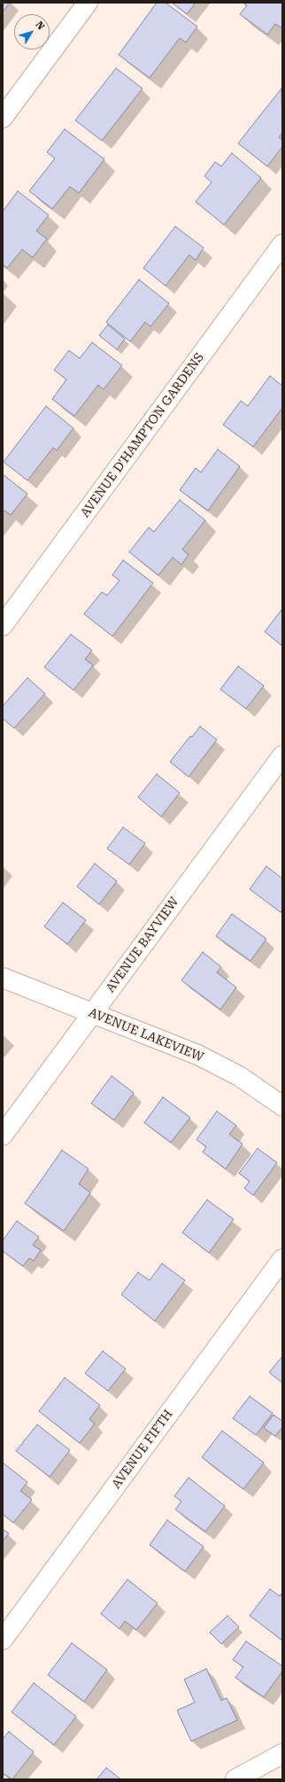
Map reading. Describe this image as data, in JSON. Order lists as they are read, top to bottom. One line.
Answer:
{"streets":{"street":["AVENUE D'HAMPTON GARDENS","AVENUE BAYVIEW","AVENUE LAKEVIEW","AVENUE FIFTH"]},"crossings":[["AVENUE BAYVIEW","AVENUE LAKEVIEW"]],"north":"top right"}
